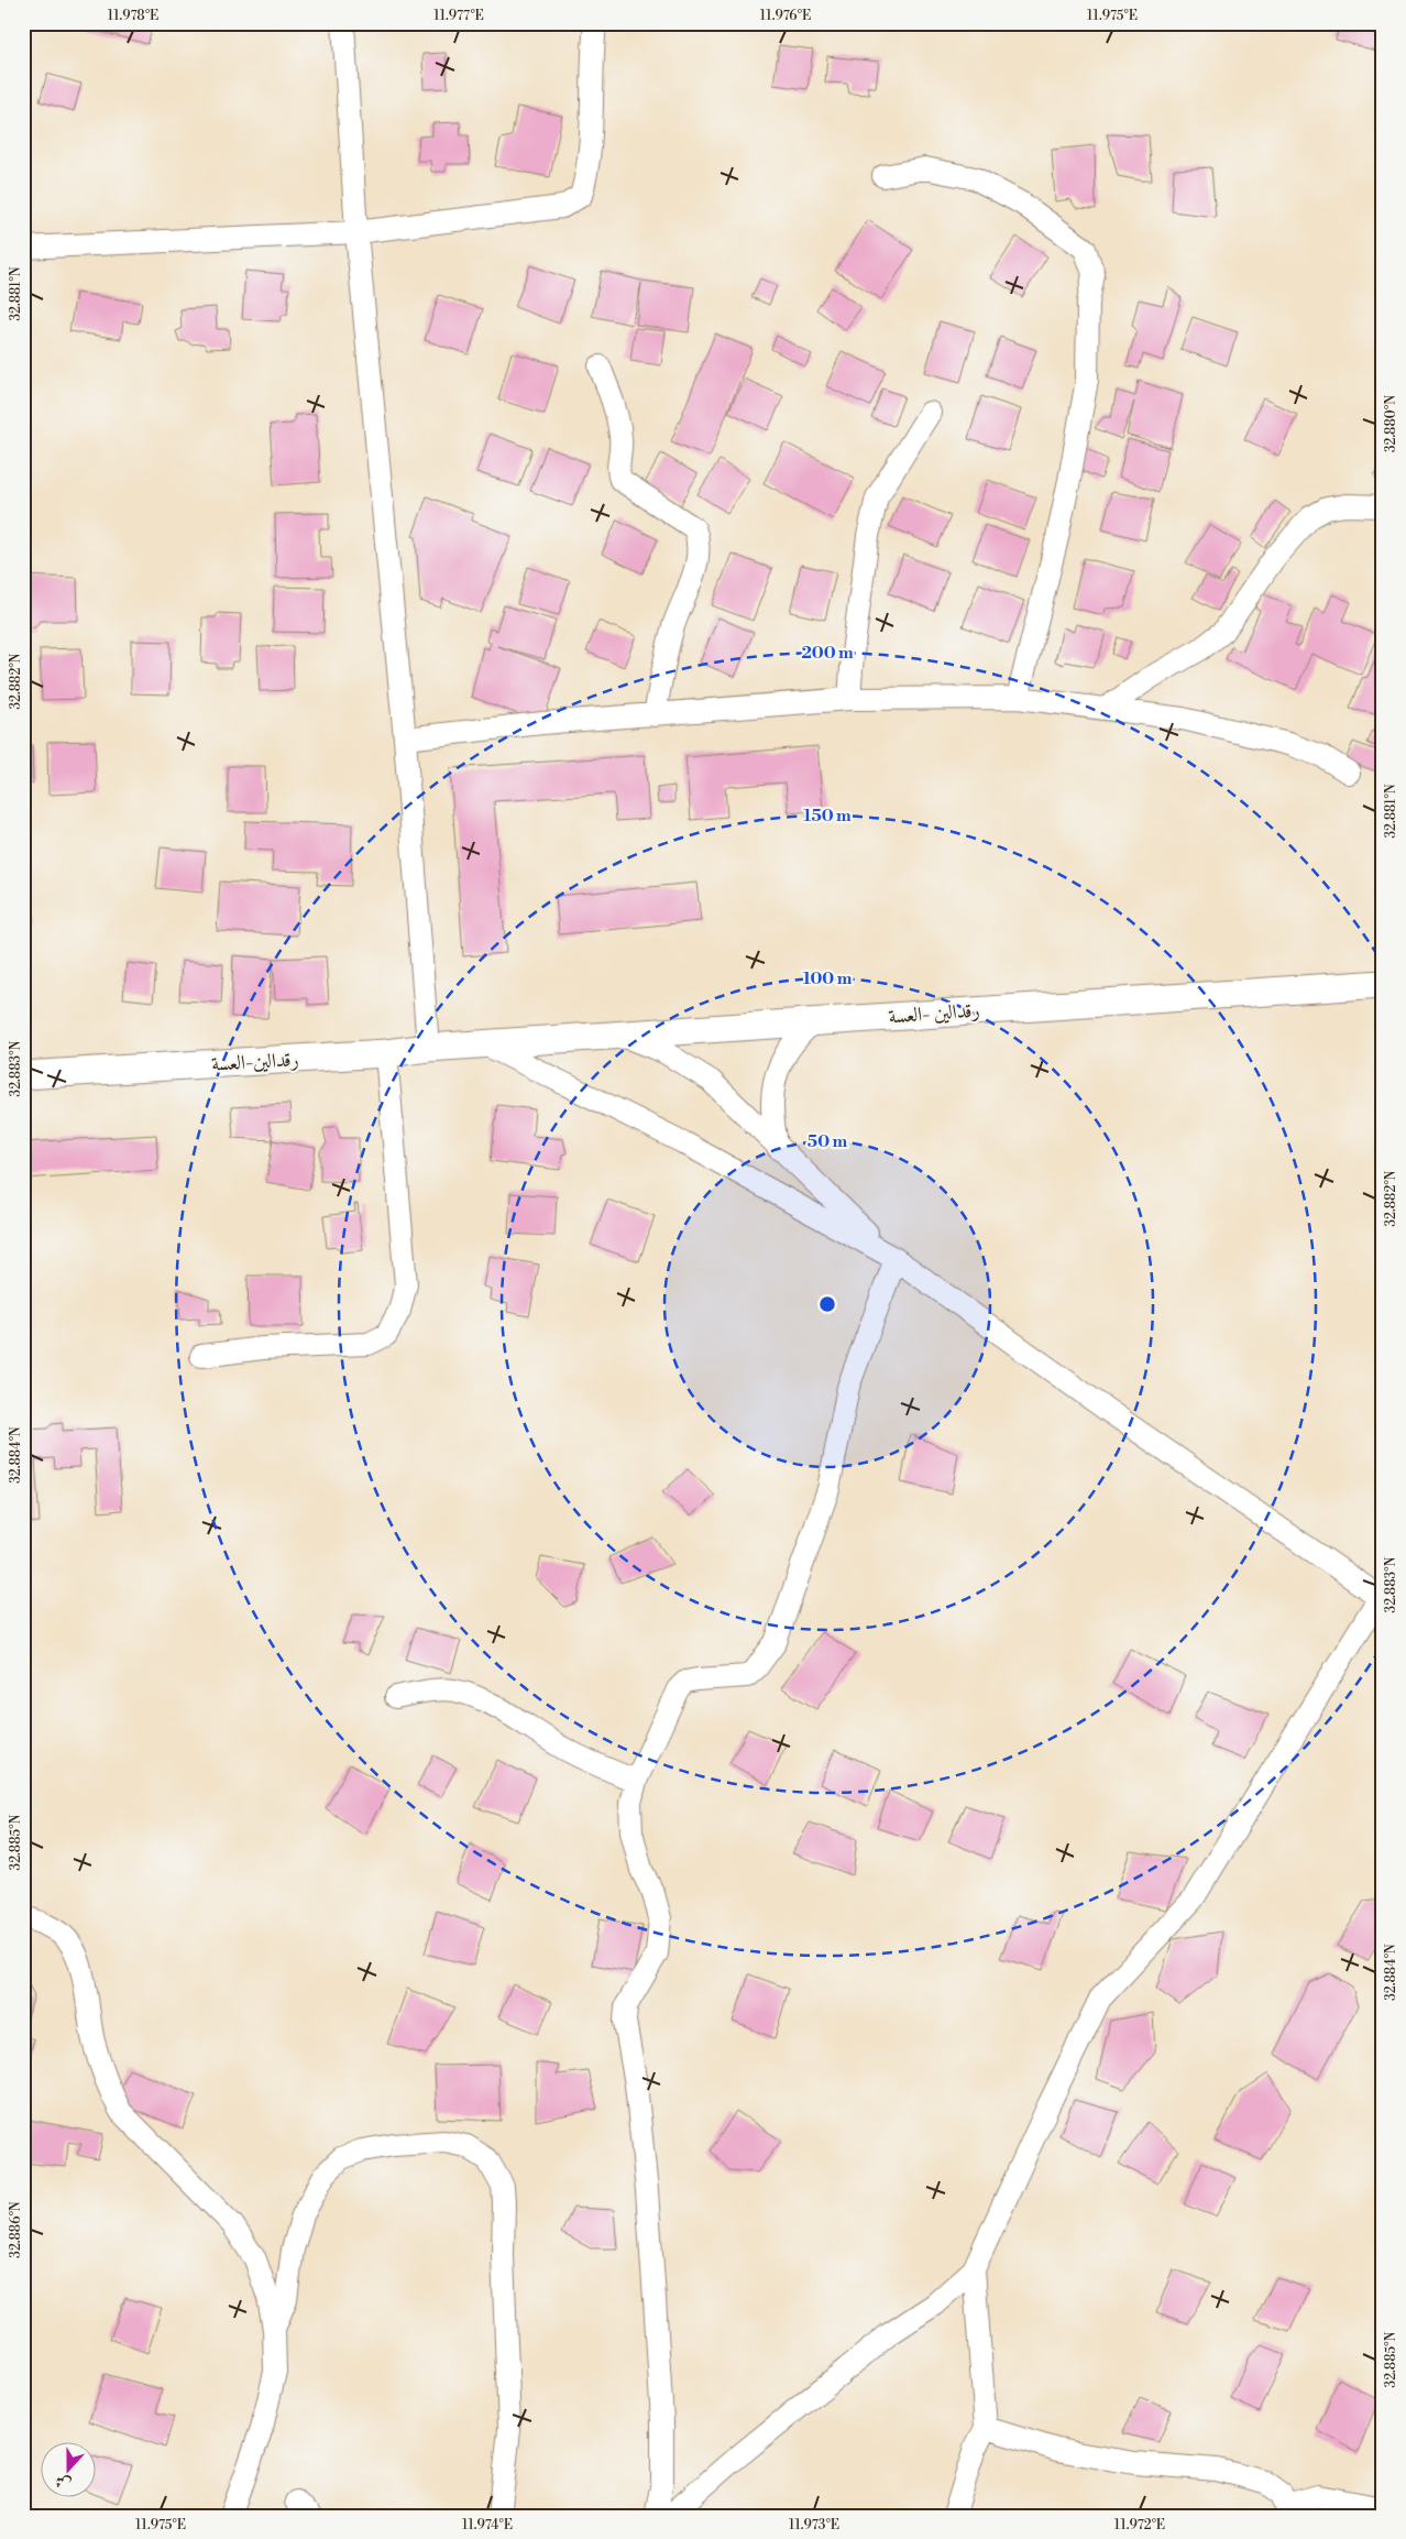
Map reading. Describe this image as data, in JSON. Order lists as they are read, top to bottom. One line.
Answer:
{"streets":{"main road":["رقدالين -العسة","رقدالين-العسة"]},"crossings":[["رقدالين -العسة","رقدالين-العسة"]],"north":"bottom","coordinates":["11.978°E","11.977°E","11.976°E","11.975°E","32.881°N","32.880°N","32.882°N","32.883°N","32.884°N","32.885°N","32.886°N","11.974°E","11.973°E","11.972°E"],"rings":["200 m","150 m","100 m","50 m"]}
